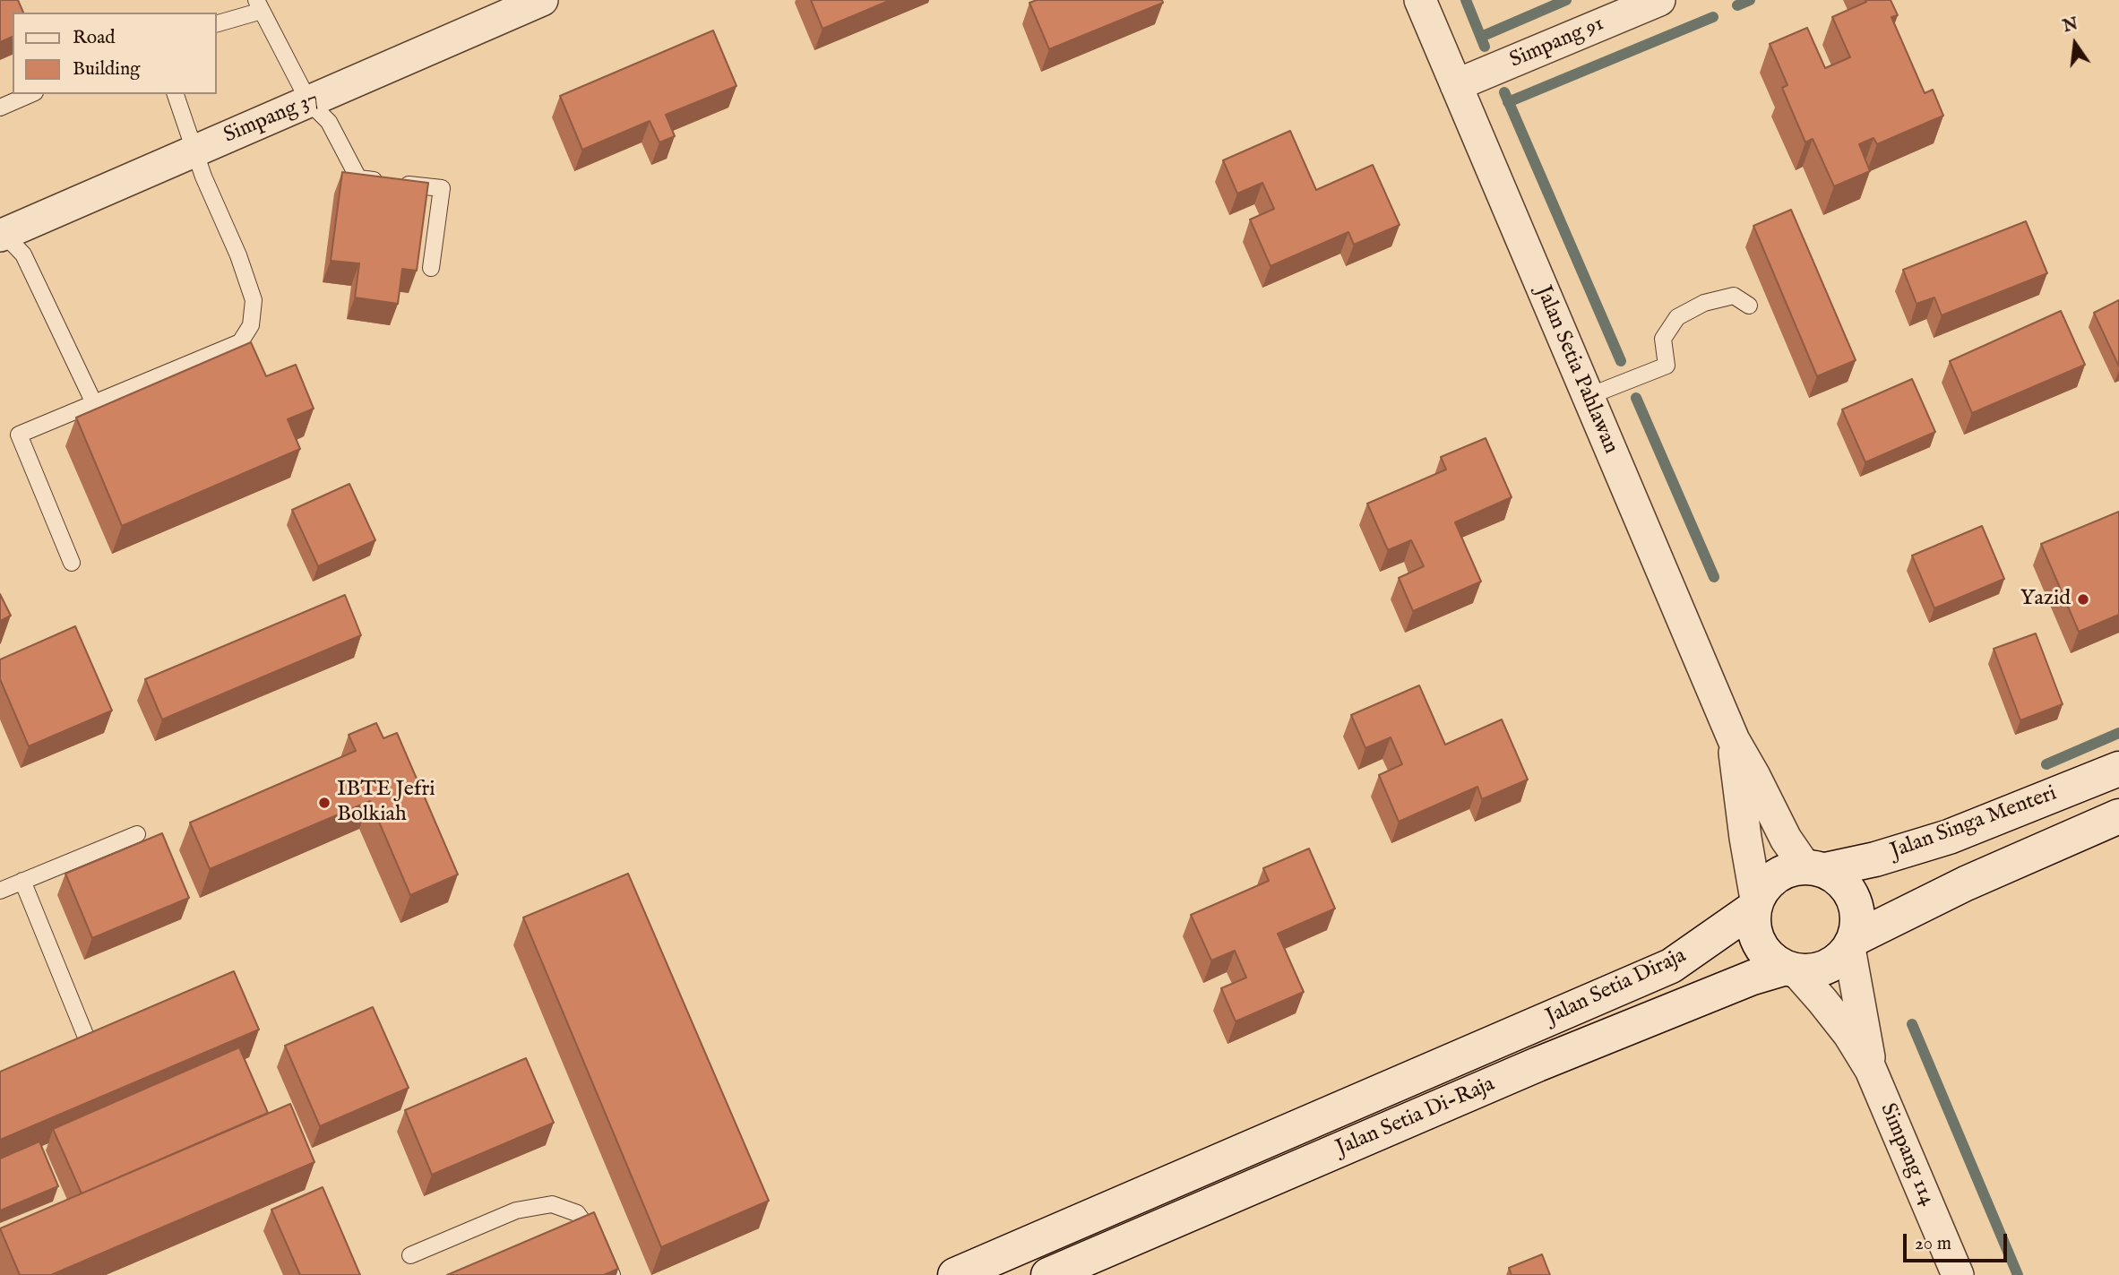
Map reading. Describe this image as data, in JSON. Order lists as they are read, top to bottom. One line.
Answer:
{"streets":{"main road":["Jalan Singa Menteri","Jalan Setia Diraja","Jalan Setia Di-Raja"],"street":["Simpang 91","Simpang 37","Jalan Setia Pahlawan","Simpang 114"]},"crossings":[["Simpang 91","Jalan Setia Pahlawan"],["Jalan Setia Pahlawan","Jalan Singa Menteri"],["Jalan Setia Pahlawan","Jalan Setia Diraja"],["Jalan Setia Pahlawan","Jalan Setia Di-Raja"],["Jalan Setia Pahlawan","Simpang 114"],["Jalan Singa Menteri","Jalan Setia Diraja"],["Jalan Singa Menteri","Jalan Setia Di-Raja"],["Jalan Singa Menteri","Simpang 114"],["Jalan Setia Diraja","Jalan Setia Di-Raja"],["Jalan Setia Diraja","Simpang 114"],["Jalan Setia Di-Raja","Simpang 114"]],"places":["Yazid","IBTE Jefri Bolkiah"],"legend":["Road","Building"],"scale_bar":"20 m","north":"top"}
